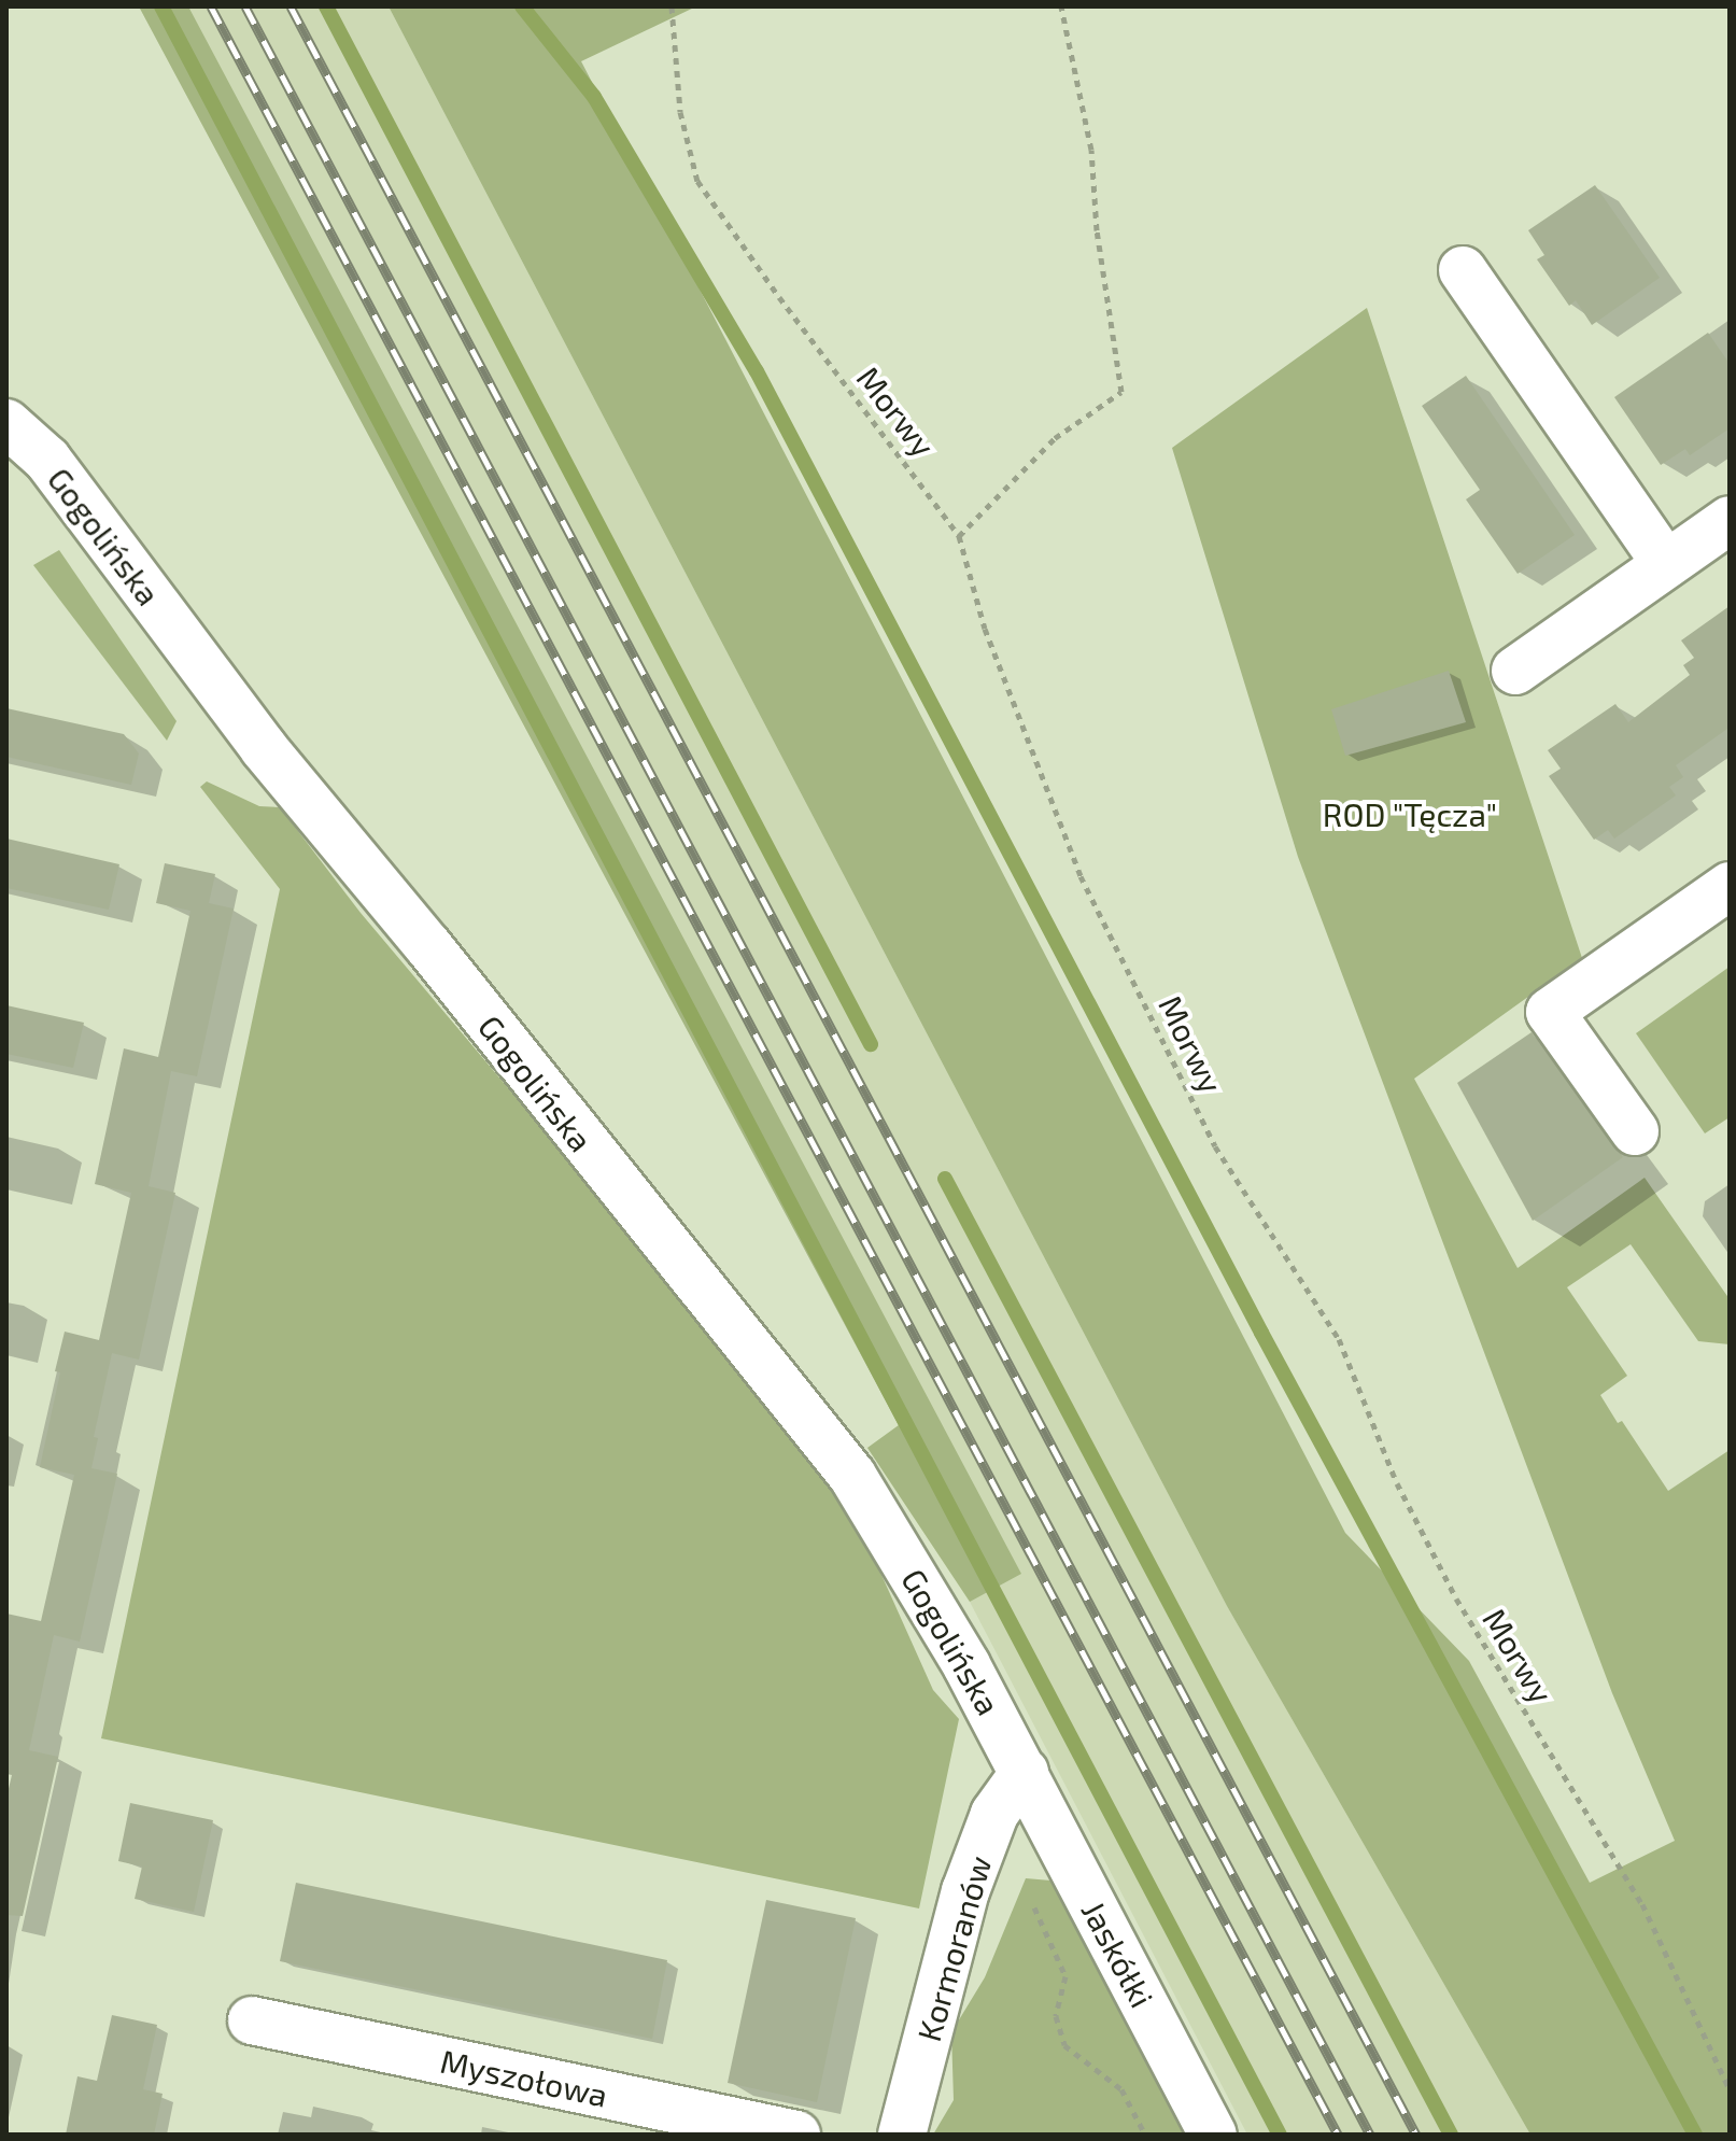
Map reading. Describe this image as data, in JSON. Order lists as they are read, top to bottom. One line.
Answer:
{"streets":{"street":["Gogolińska","Kormoranów","Jaskółki","Myszołowa"],"path":["Morwy"]},"crossings":[["Gogolińska","Kormoranów"],["Gogolińska","Jaskółki"],["Kormoranów","Jaskółki"]],"parks":["ROD \"Tęcza\""]}
